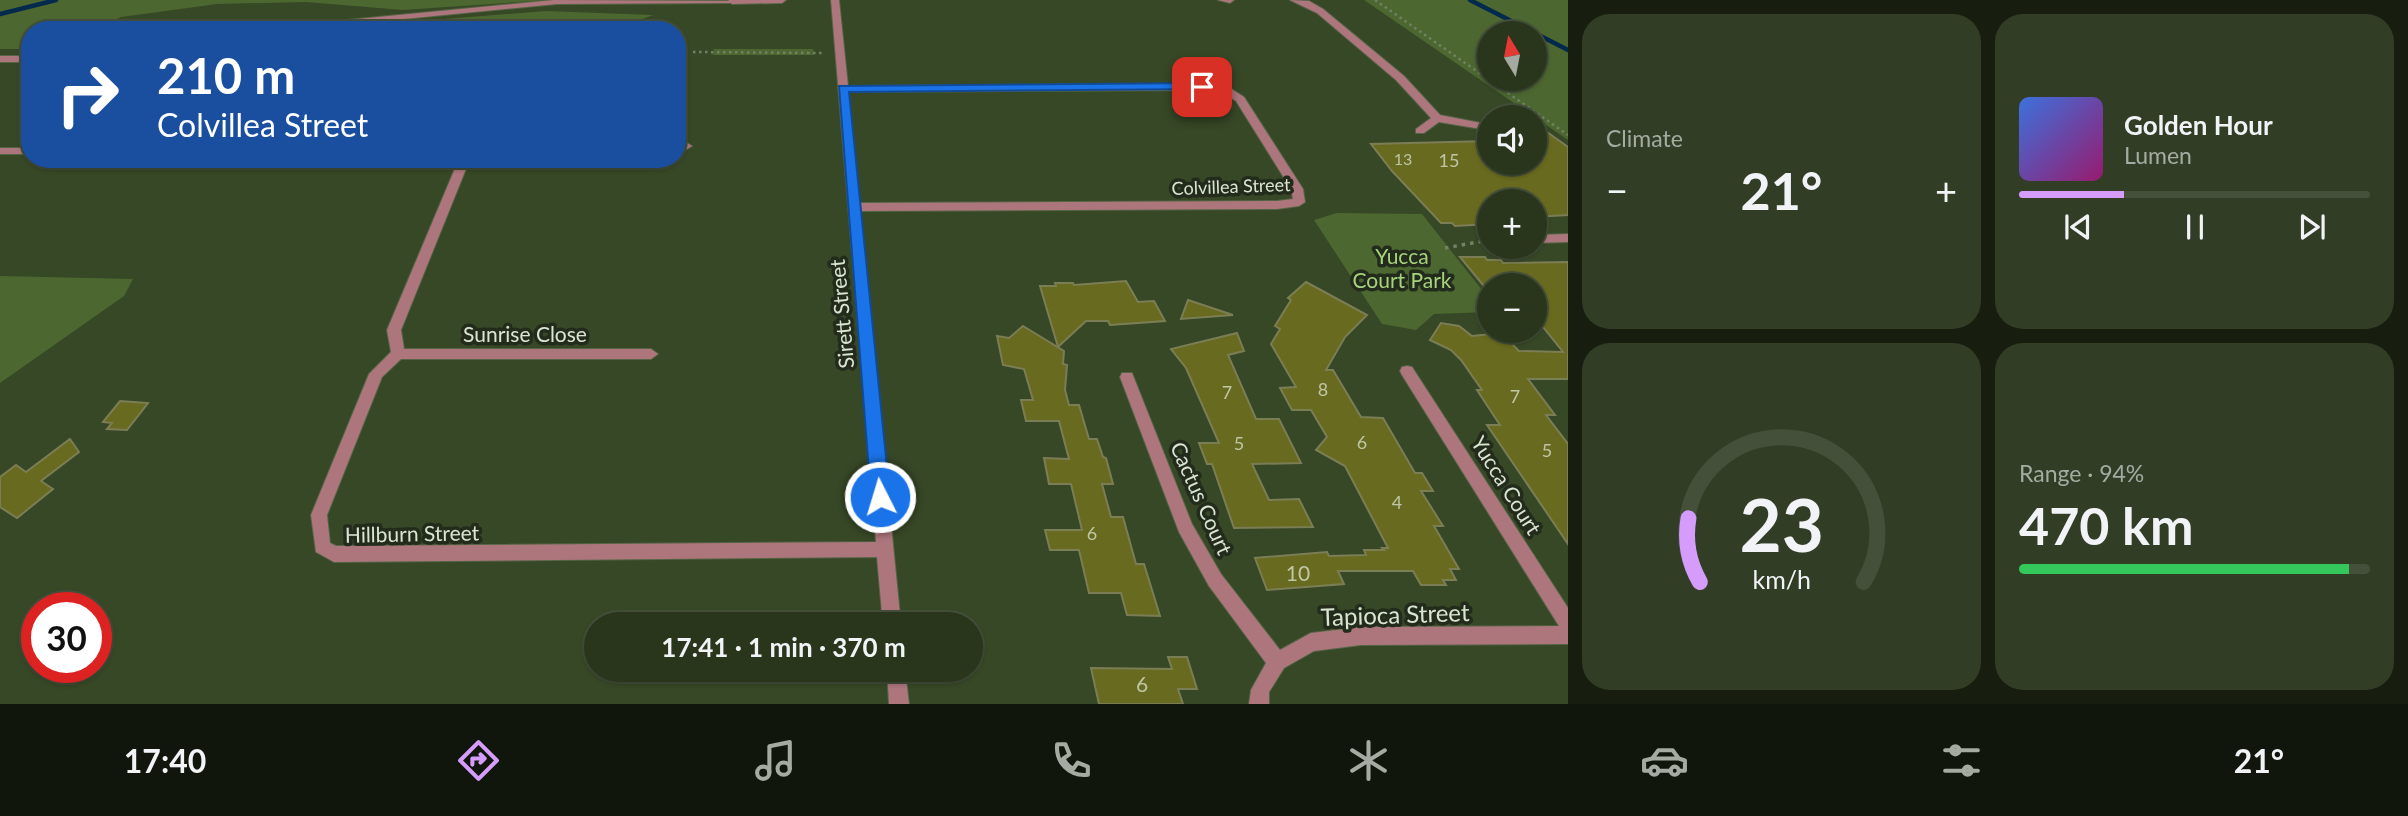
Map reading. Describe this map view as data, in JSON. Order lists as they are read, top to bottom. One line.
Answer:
{"streets":{"street":["Colvillea Street","Sirett Street","Sunrise Close","Yucca Court","Cactus Court","Hillburn Street","Tapioca Street"]},"crossings":[["Colvillea Street","Sirett Street"],["Sirett Street","Hillburn Street"],["Sunrise Close","Hillburn Street"],["Cactus Court","Tapioca Street"]],"parks":["Yucca Court Park"],"house_numbers":["13","15","8","7","7","6","5","5","4","6","10","6"],"north":"top","page":{"tile":["Climate",["Range · 94%","470 km"]],"map_buttons":["+","−"],"turn":["210 m","Colvillea Street"],"song":["Golden Hour","Lumen"],"heat":["−","21°","+"],"limit":"30","trip":"17:41 · 1 min · 370 m","tabs":["17:40","21°"],"gauge":["23","km/h"]}}
